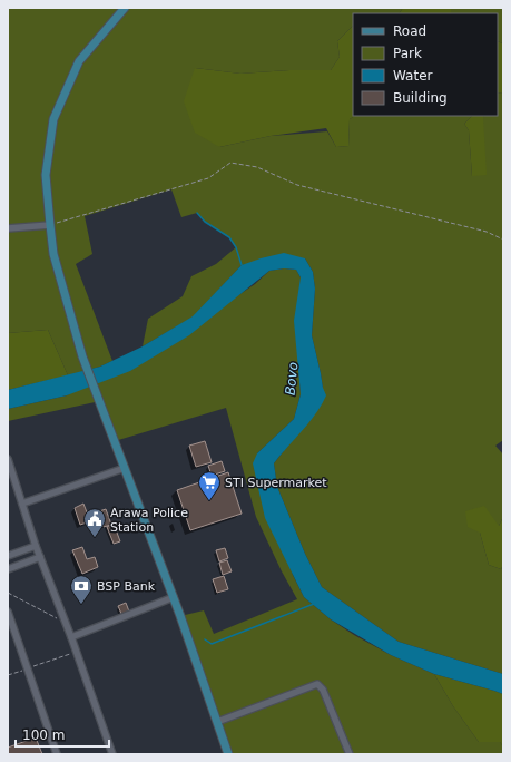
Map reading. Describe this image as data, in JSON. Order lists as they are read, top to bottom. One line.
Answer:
{"water":["Bovo"],"places":{"supermarket":["STI Supermarket"],"public building":["Arawa Police Station"],"bank":["BSP Bank"]},"legend":["Road","Park","Water","Building"],"scale_bar":"100 m"}
